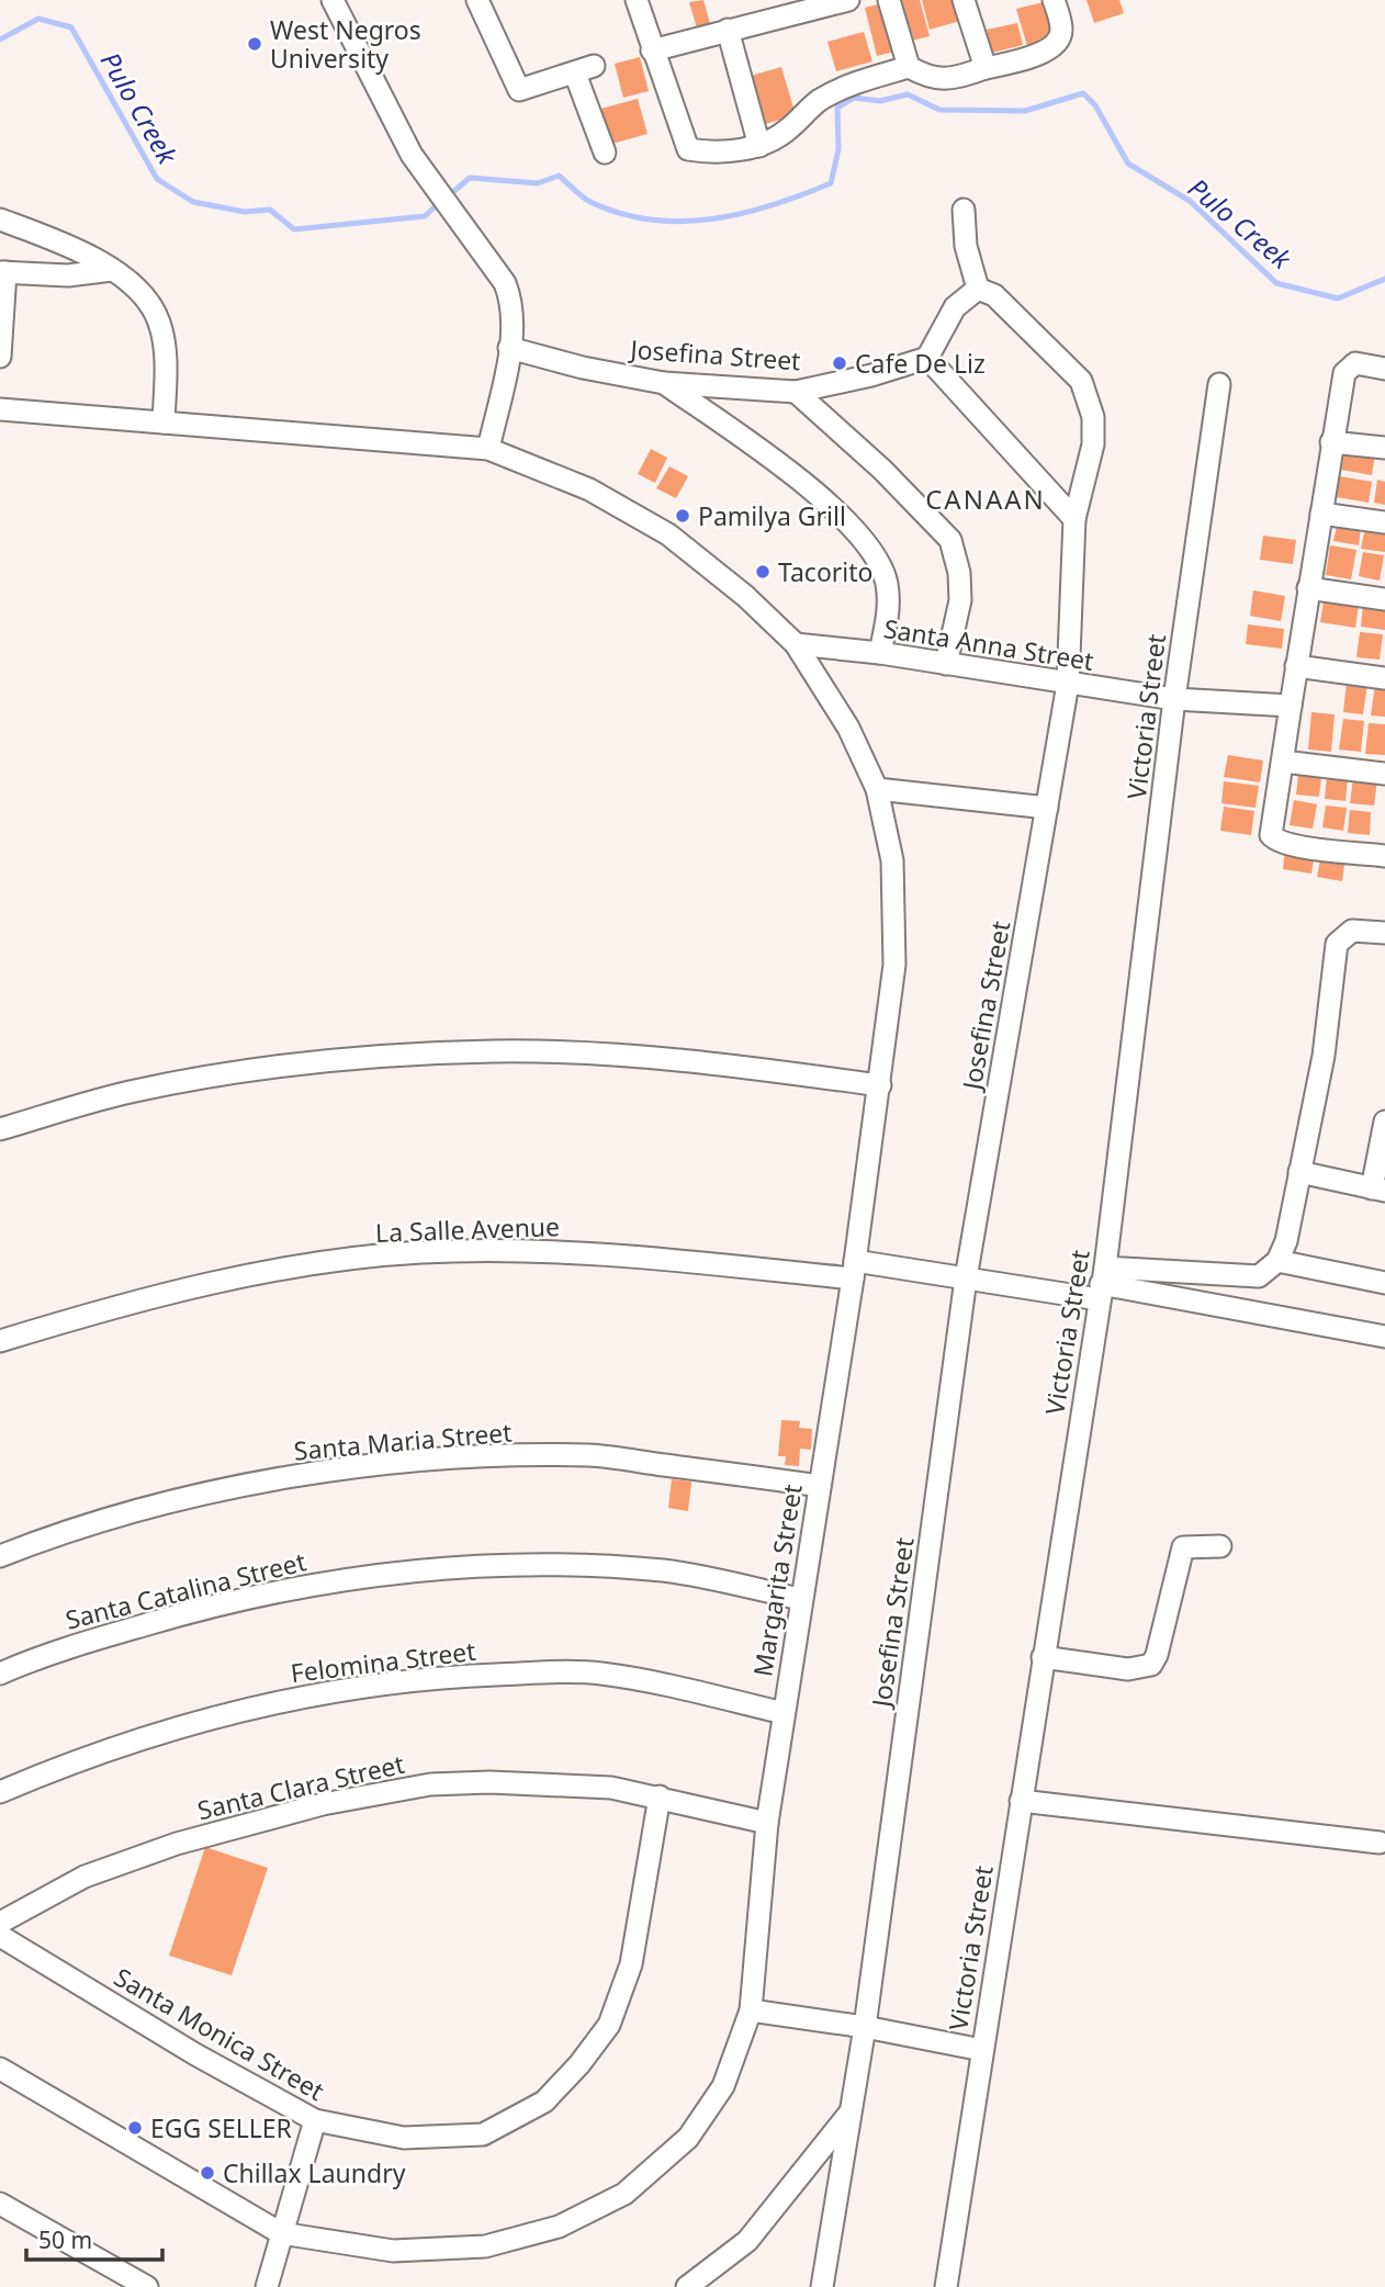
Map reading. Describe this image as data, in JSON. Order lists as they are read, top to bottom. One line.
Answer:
{"streets":{"street":["Josefina Street","Santa Anna Street","Victoria Street","La Salle Avenue","Santa Maria Street","Margarita Street","Santa Catalina Street","Felomina Street","Santa Clara Street","Santa Monica Street"]},"crossings":[["Josefina Street","Santa Anna Street"],["Josefina Street","La Salle Avenue"],["Santa Anna Street","Victoria Street"],["Santa Anna Street","Margarita Street"],["Victoria Street","La Salle Avenue"],["La Salle Avenue","Margarita Street"],["Santa Maria Street","Margarita Street"],["Margarita Street","Santa Catalina Street"],["Margarita Street","Felomina Street"],["Margarita Street","Santa Clara Street"],["Santa Clara Street","Santa Monica Street"]],"districts":["CANAAN"],"water":["Pulo Creek"],"places":["West Negros University","Cafe De Liz","Pamilya Grill","Tacorito","EGG SELLER","Chillax Laundry"],"scale_bar":"50 m"}
